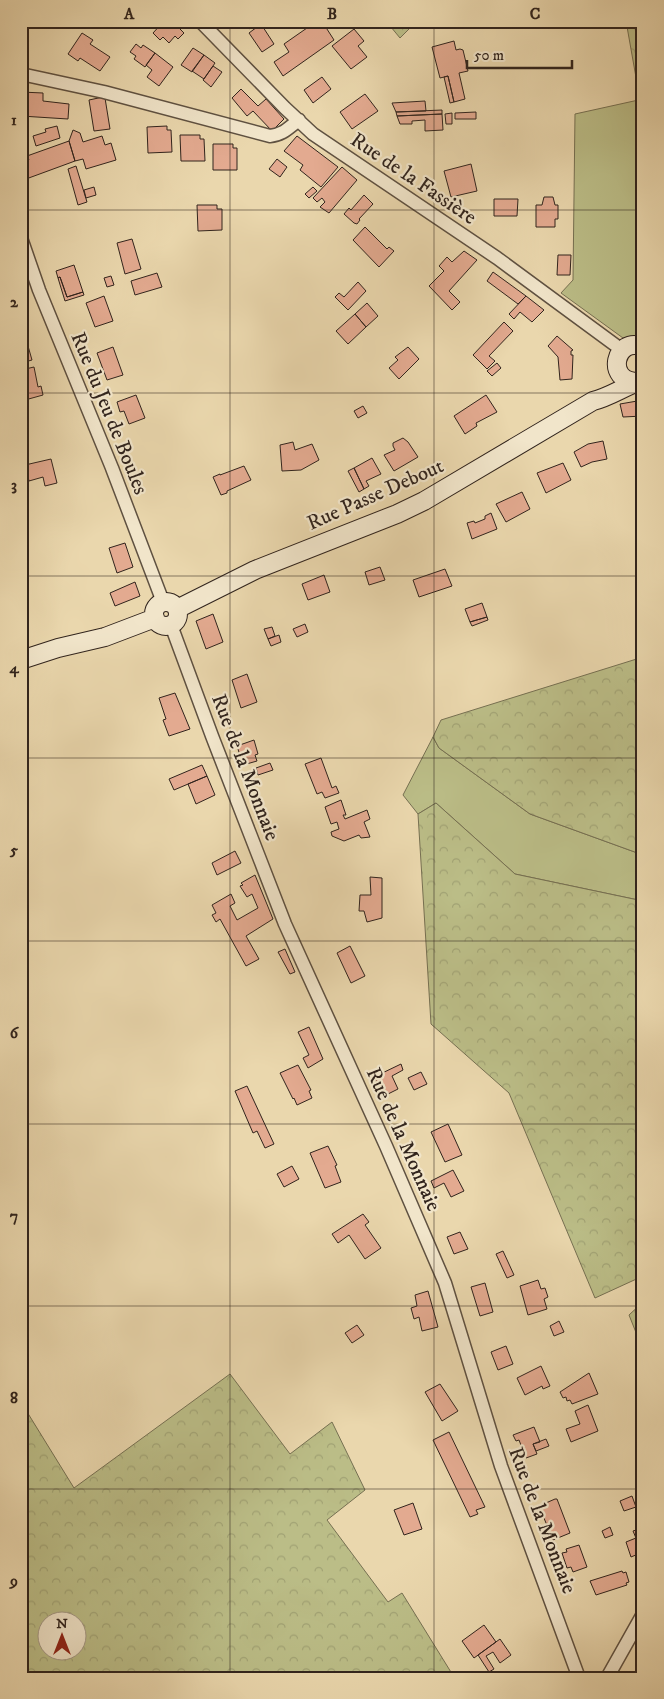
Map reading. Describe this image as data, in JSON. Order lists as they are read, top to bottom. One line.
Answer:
{"streets":{"main road":["Rue Passe Debout"],"street":["Rue de la Fassière","Rue du Jeu de Boules","Rue de la Monnaie"]},"crossings":[["Rue du Jeu de Boules","Rue Passe Debout"],["Rue du Jeu de Boules","Rue de la Monnaie"],["Rue Passe Debout","Rue de la Monnaie"]],"scale_bar":"50 m","north":"top","grid":{"columns":["A","B","C"],"rows":["1","2","3","4","5","6","7","8","9"]}}
